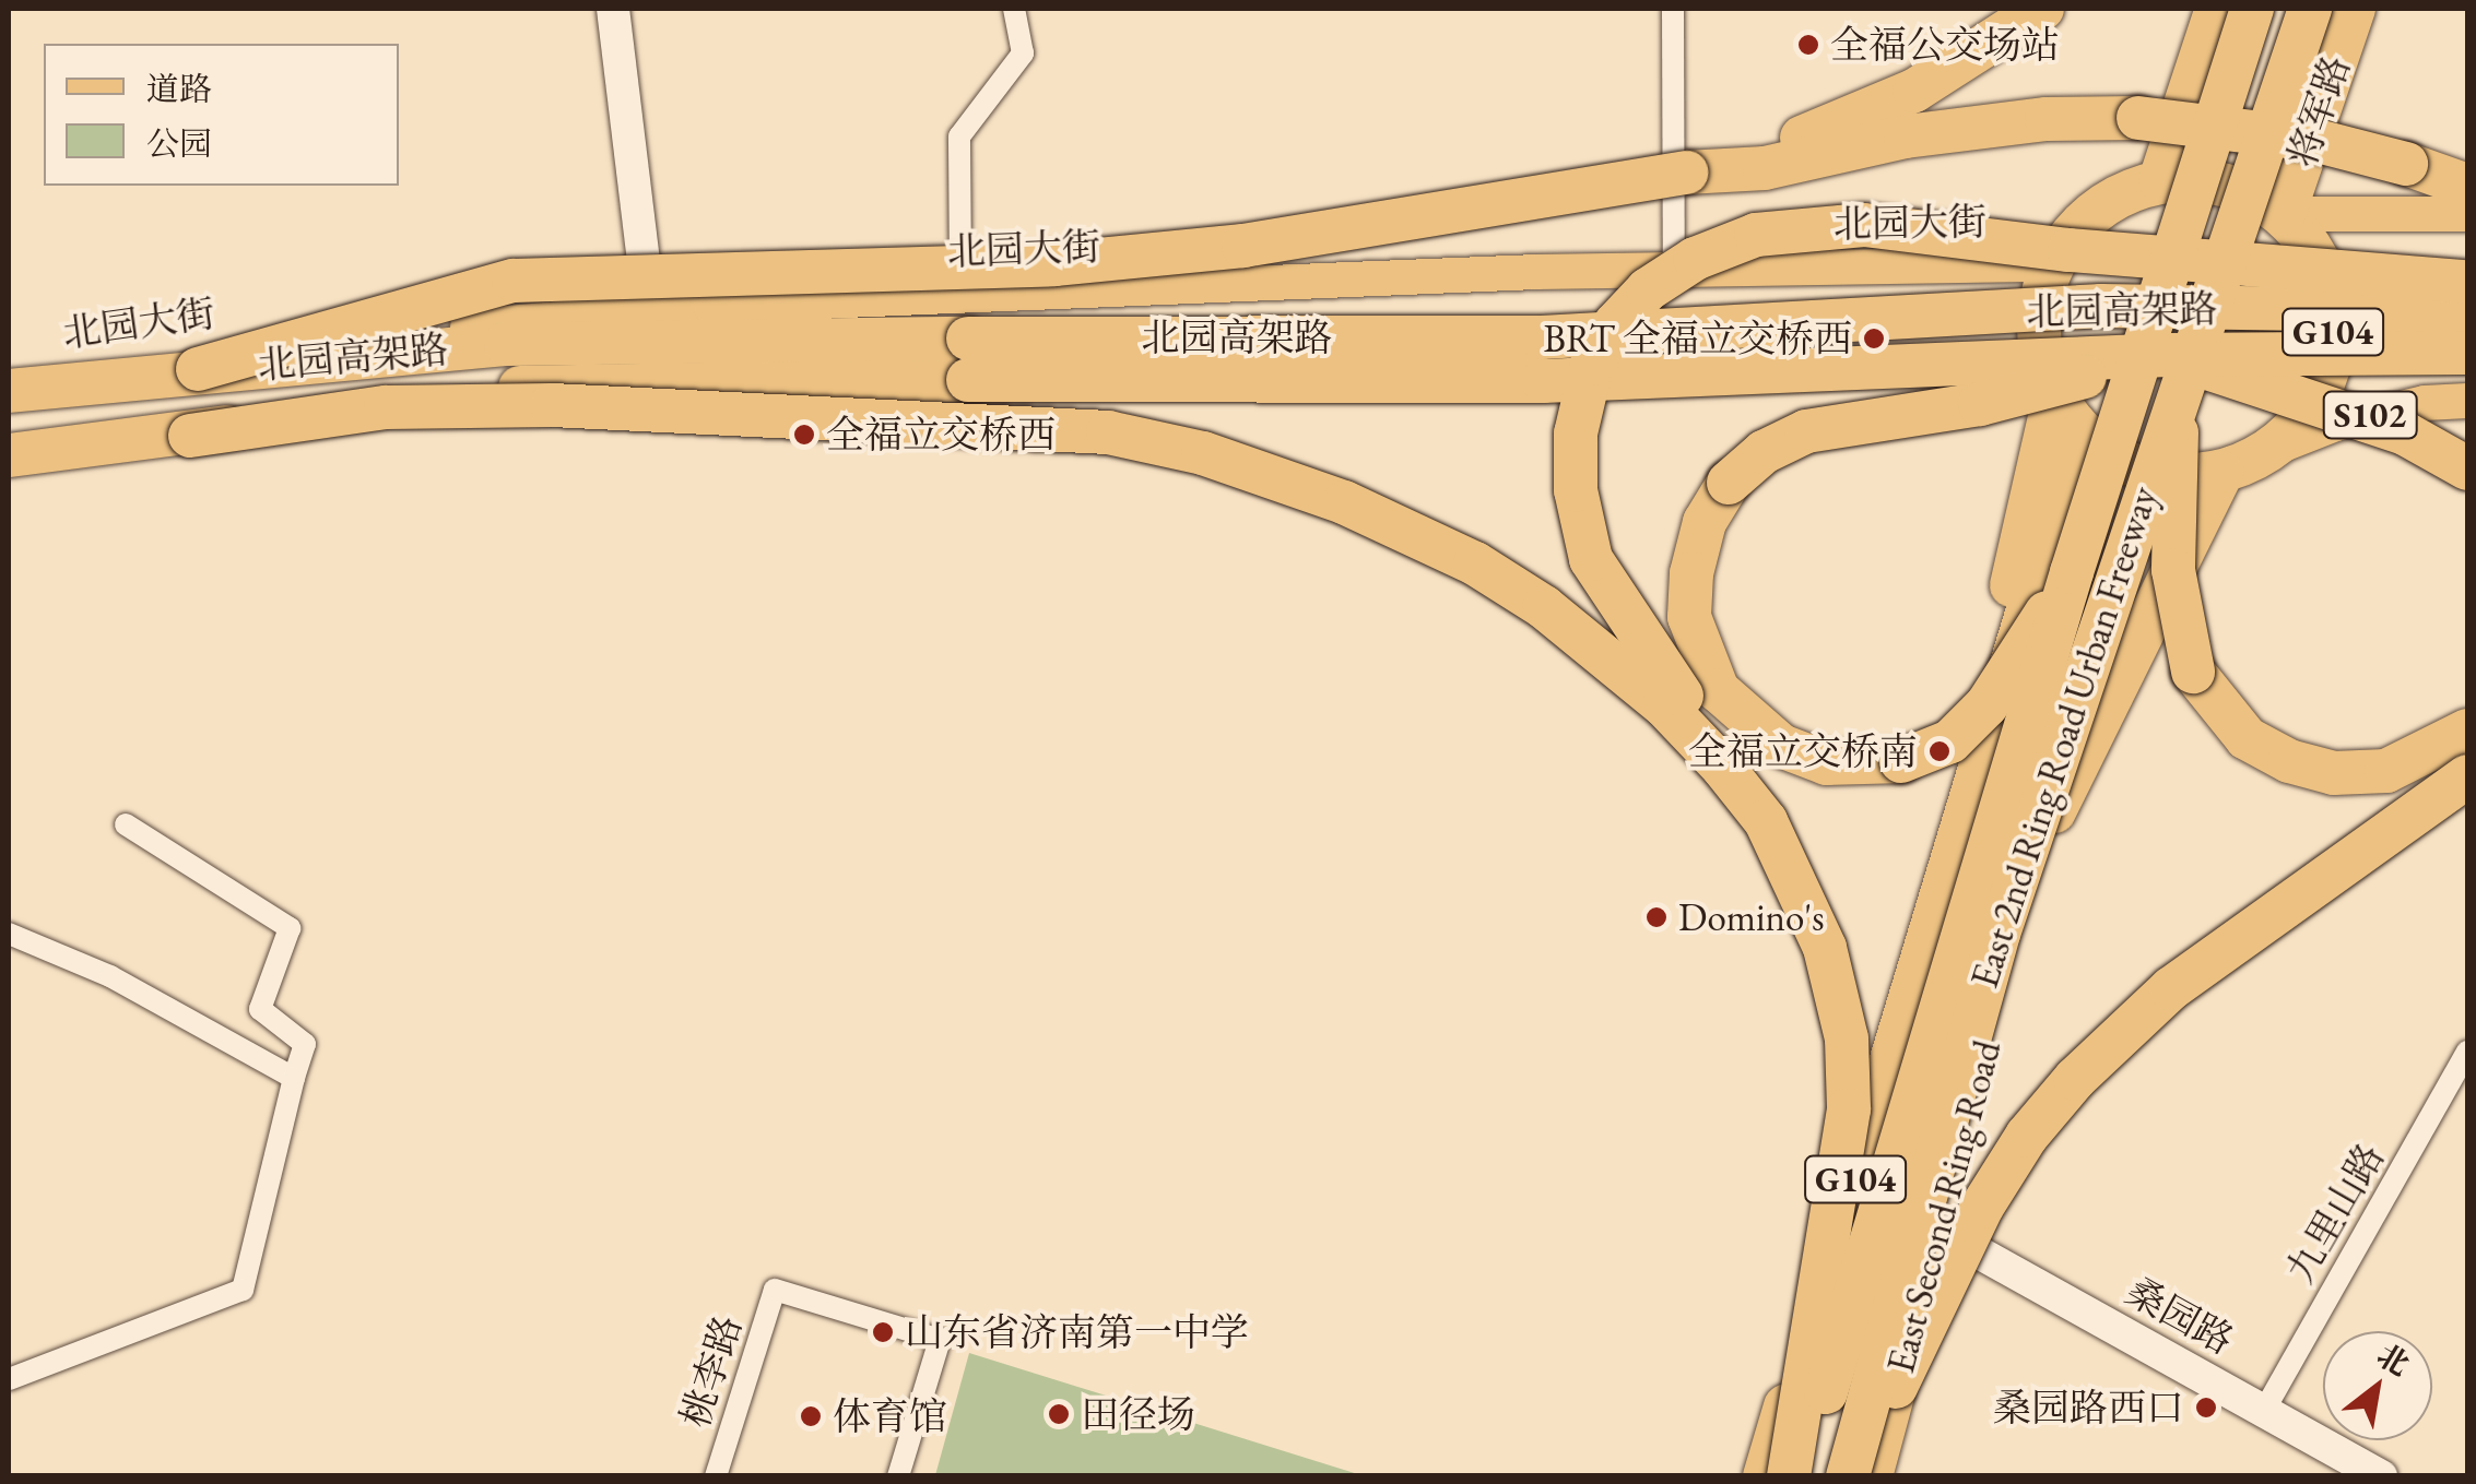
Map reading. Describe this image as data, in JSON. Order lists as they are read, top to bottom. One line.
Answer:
{"streets":{"highway":["将军路","北园高架路","G104","East 2nd Ring Road Urban Freeway","East Second Ring Road"],"main road":["北园大街","S102"],"street":["九里山路","桑园路","桃李路"]},"crossings":[["将军路","北园大街"],["将军路","G104"],["将军路","S102"],["将军路","East Second Ring Road"],["北园大街","北园高架路"],["北园大街","G104"],["北园大街","S102"],["北园大街","East Second Ring Road"],["北园高架路","East 2nd Ring Road Urban Freeway"],["G104","S102"],["G104","East Second Ring Road"],["S102","East Second Ring Road"],["East Second Ring Road","桑园路"],["九里山路","桑园路"]],"places":["全福公交场站","BRT 全福立交桥西","全福立交桥西","全福立交桥南","Domino's","山东省济南第一中学","桑园路西口","田径场","体育馆"],"legend":["道路","公园"],"north":"top right"}
